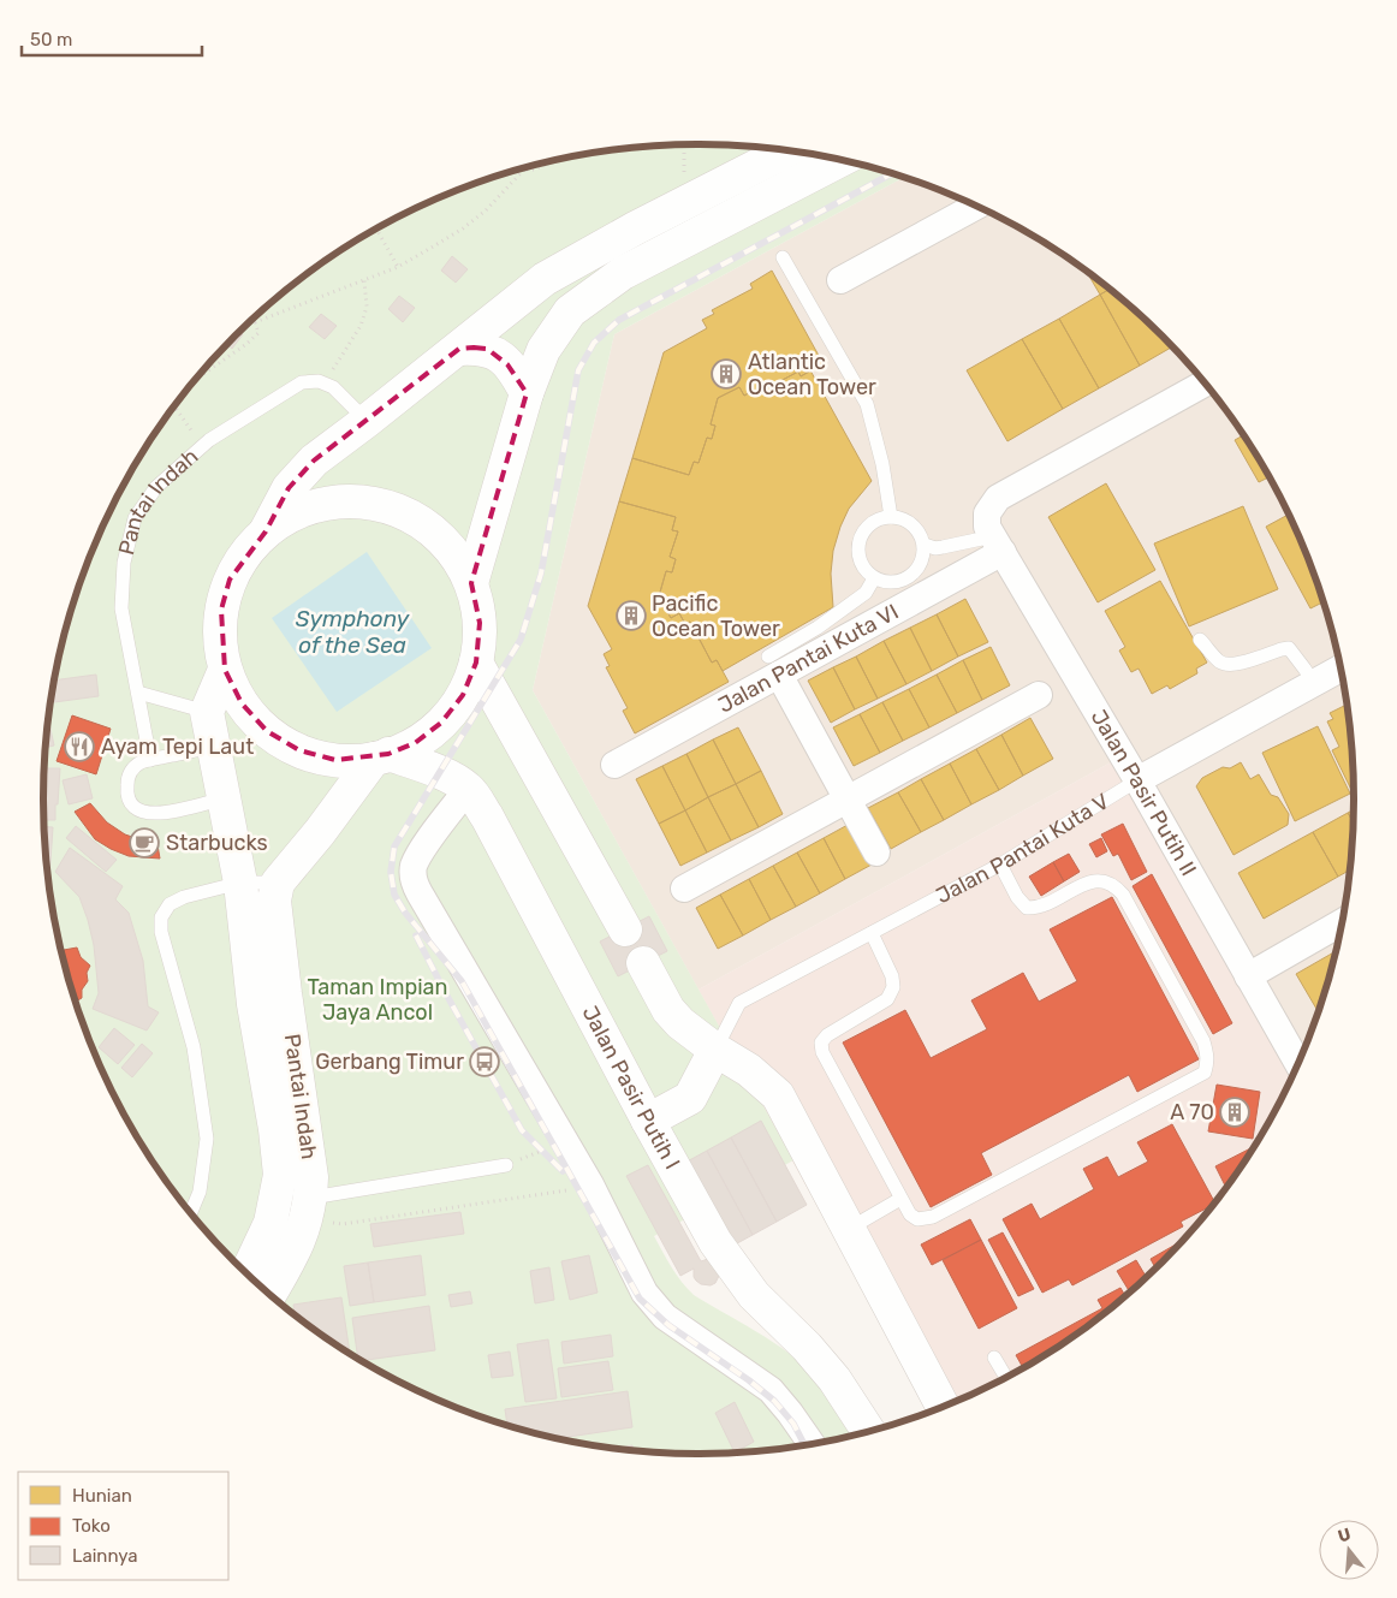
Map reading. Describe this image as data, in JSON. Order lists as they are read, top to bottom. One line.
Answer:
{"streets":{"street":["Pantai Indah","Jalan Pantai Kuta VI","Jalan Pasir Putih II","Jalan Pantai Kuta V","Jalan Pasir Putih I"]},"crossings":[["Jalan Pantai Kuta VI","Jalan Pasir Putih II"],["Jalan Pasir Putih II","Jalan Pantai Kuta V"]],"water":["Symphony of the Sea"],"parks":["Taman Impian Jaya Ancol"],"places":{"building":["Atlantic Ocean Tower","Pacific Ocean Tower","A 70"],"restaurant":["Ayam Tepi Laut"],"cafe":["Starbucks"],"bus stop":["Gerbang Timur"]},"legend":["Hunian","Toko","Lainnya"],"scale_bar":"50 m","north":"top"}
